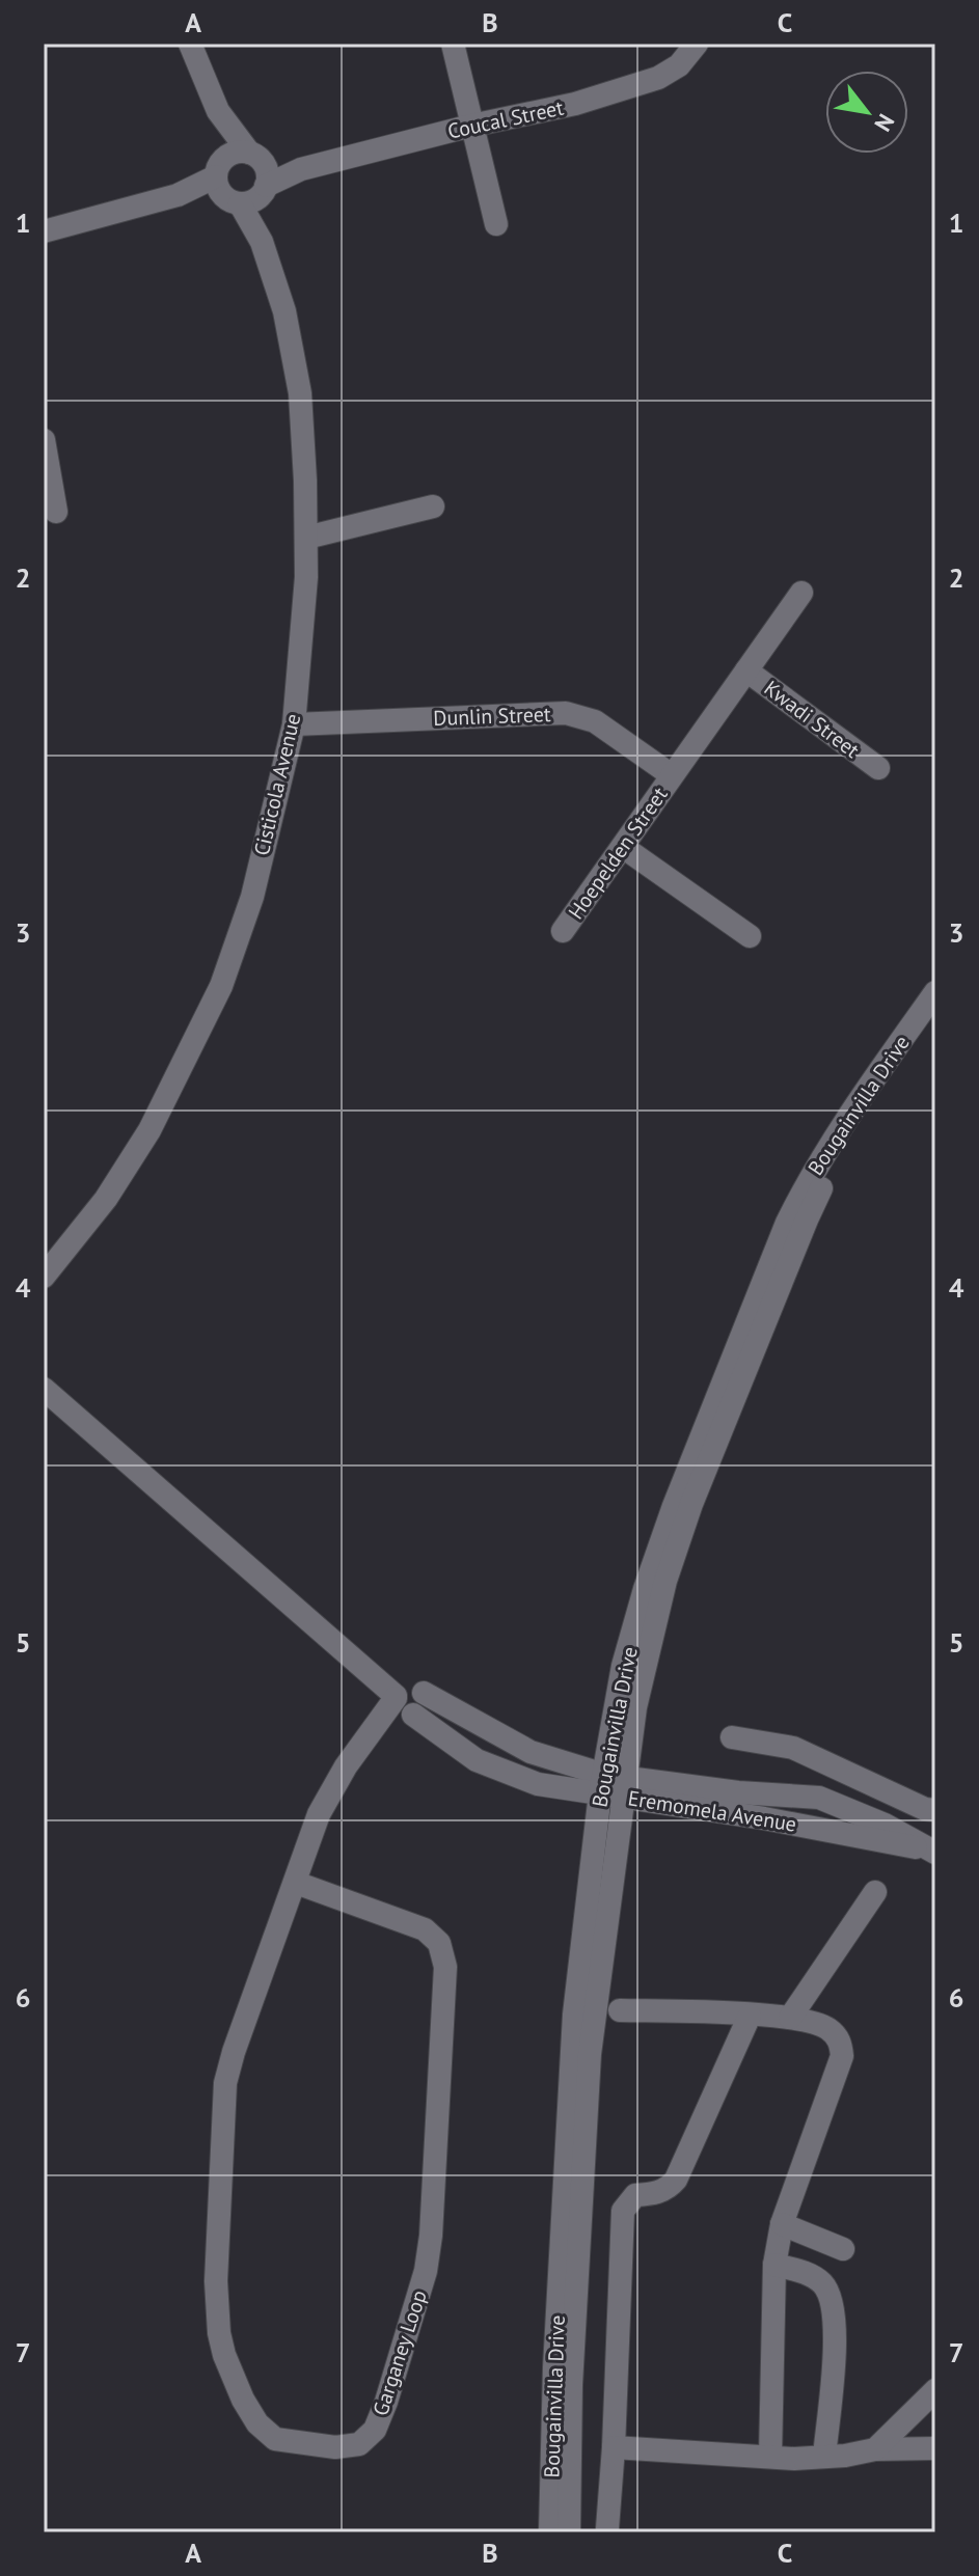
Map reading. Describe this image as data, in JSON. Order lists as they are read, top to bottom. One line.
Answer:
{"streets":{"street":["Coucal Street","Dunlin Street","Kwadi Street","Cisticola Avenue","Hoepelden Street","Bougainvilla Drive","Eremomela Avenue","Garganey Loop"]},"crossings":[["Coucal Street","Cisticola Avenue"],["Dunlin Street","Kwadi Street"],["Dunlin Street","Cisticola Avenue"],["Dunlin Street","Hoepelden Street"],["Kwadi Street","Hoepelden Street"],["Bougainvilla Drive","Eremomela Avenue"],["Eremomela Avenue","Garganey Loop"]],"north":"bottom right","grid":{"columns":["A","B","C"],"rows":["1","2","3","4","5","6","7"]}}
